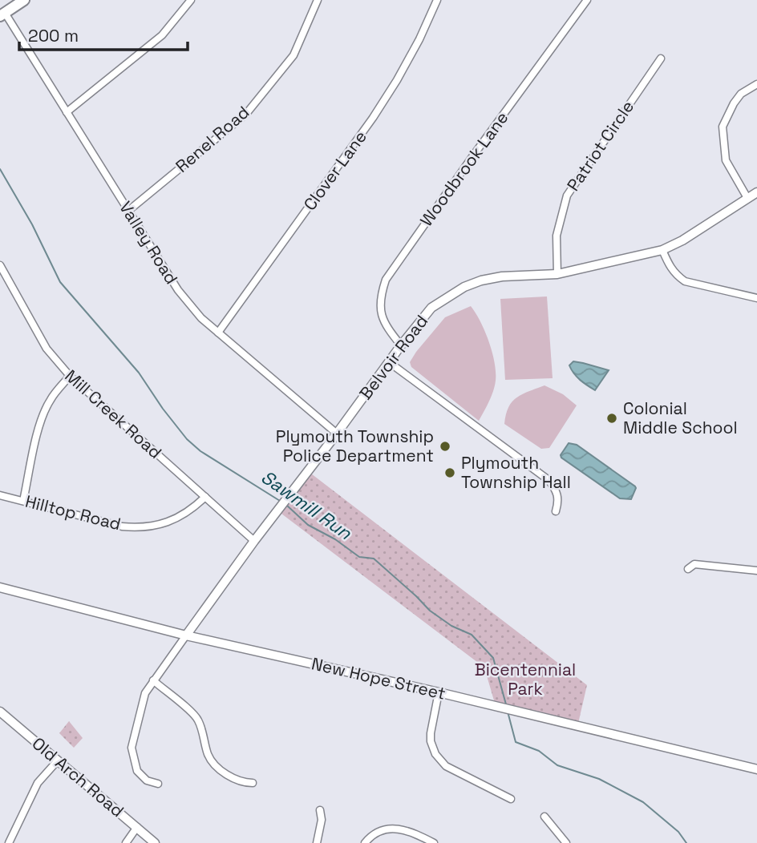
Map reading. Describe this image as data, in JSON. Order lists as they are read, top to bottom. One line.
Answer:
{"streets":{"street":["Renel Road","Patriot Circle","Woodbrook Lane","Clover Lane","Valley Road","Belvoir Road","Mill Creek Road","Hilltop Road","New Hope Street","Old Arch Road"]},"crossings":[["Renel Road","Valley Road"],["Patriot Circle","Belvoir Road"],["Woodbrook Lane","Belvoir Road"],["Clover Lane","Valley Road"],["Valley Road","Belvoir Road"],["Belvoir Road","Mill Creek Road"],["Belvoir Road","New Hope Street"],["Mill Creek Road","Hilltop Road"]],"water":["Sawmill Run"],"parks":["Bicentennial Park"],"places":["Colonial Middle School","Plymouth Township Police Department","Plymouth Township Hall"],"scale_bar":"200 m"}
